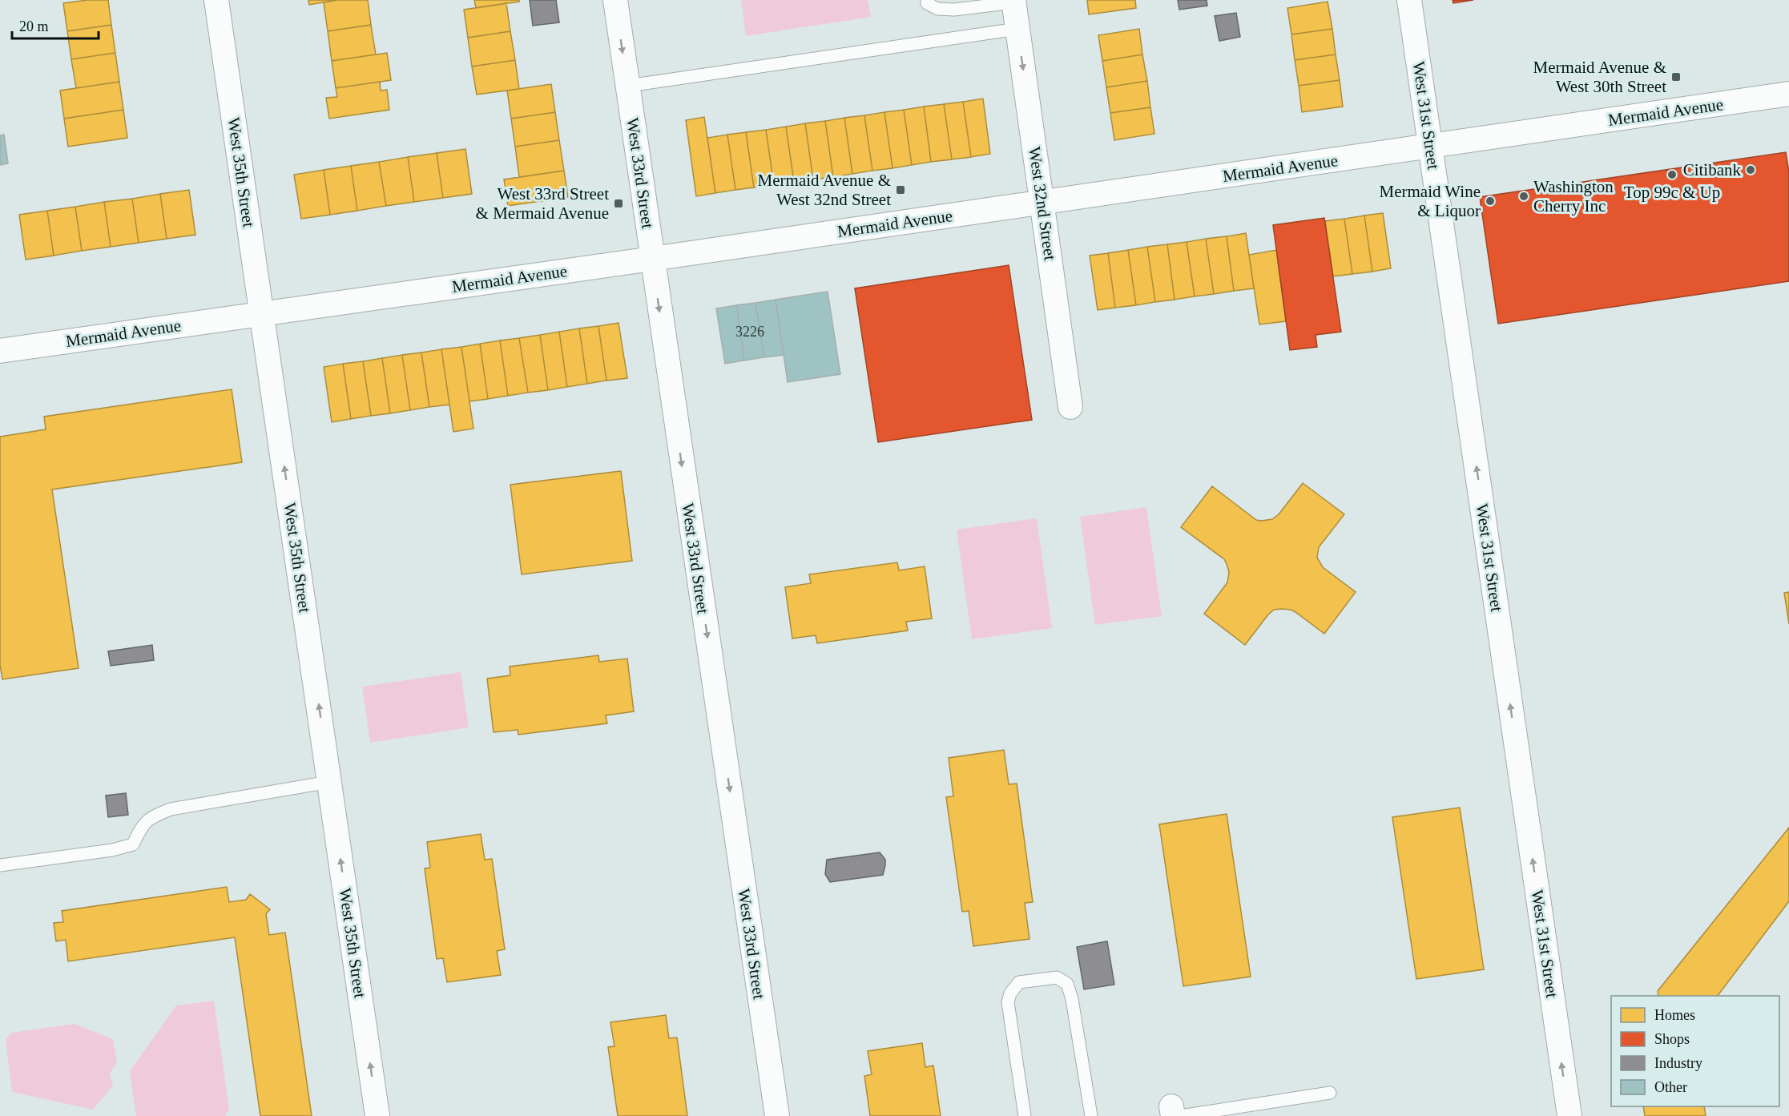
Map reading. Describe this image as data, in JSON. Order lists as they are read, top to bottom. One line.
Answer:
{"streets":{"street":["Mermaid Avenue","West 31st Street","West 35th Street","West 33rd Street","West 32nd Street"]},"crossings":[["Mermaid Avenue","West 31st Street"],["Mermaid Avenue","West 35th Street"],["Mermaid Avenue","West 33rd Street"],["Mermaid Avenue","West 32nd Street"]],"one_way":["West 31st Street","West 35th Street","West 33rd Street","West 32nd Street"],"places":{"transit":["Mermaid Avenue & West 30th Street","Mermaid Avenue & West 32nd Street","West 33rd Street & Mermaid Avenue"],"other":["Citibank","Top 99c & Up","Washington Cherry Inc","Mermaid Wine & Liquor"]},"house_numbers":["3226"],"legend":["Homes","Shops","Industry","Other"],"scale_bar":"20 m"}
